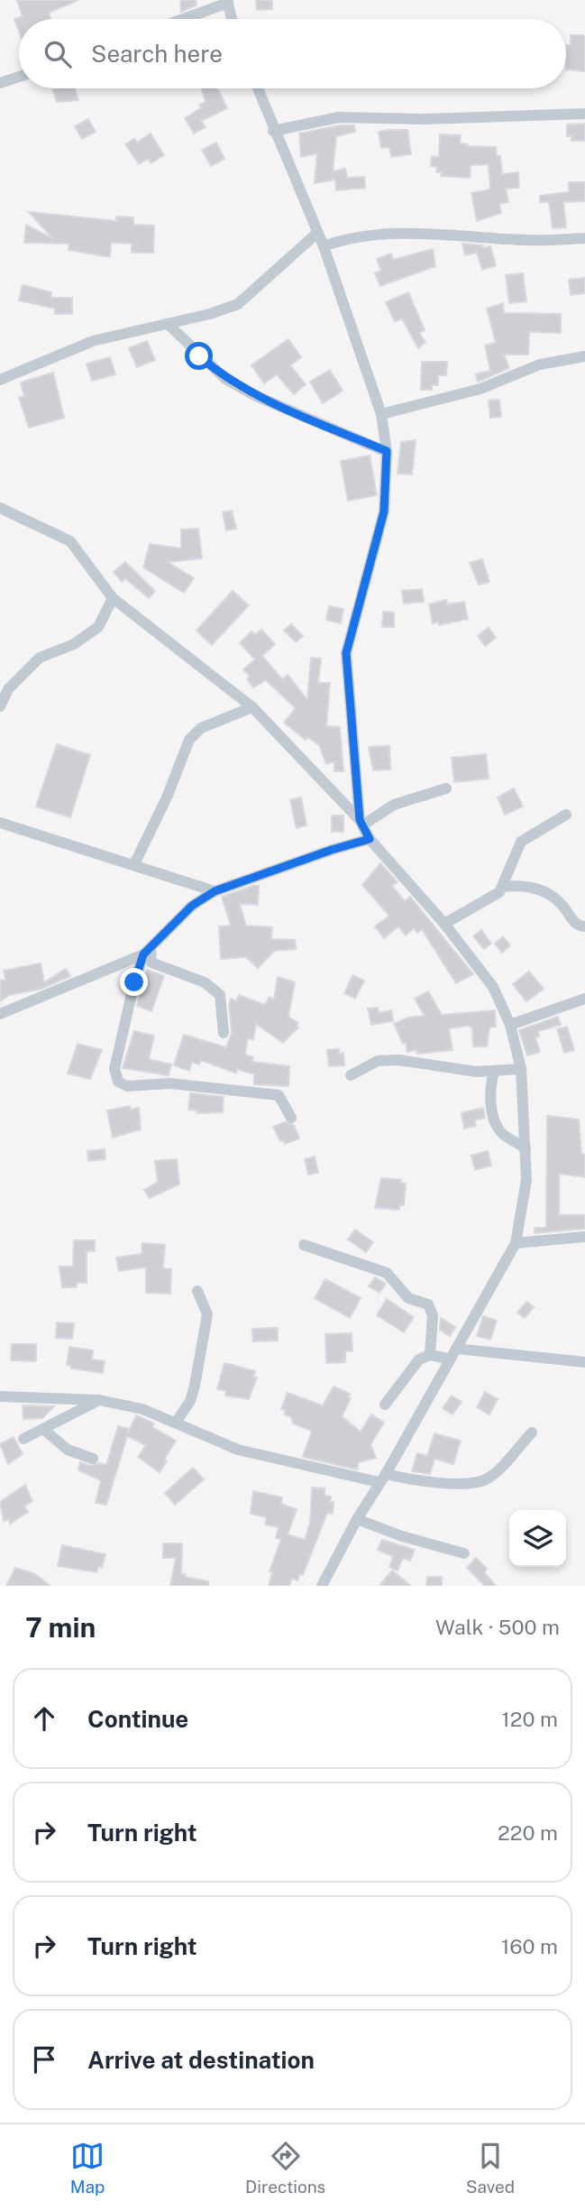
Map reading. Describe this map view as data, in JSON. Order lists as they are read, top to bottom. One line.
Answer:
{"page":{"search":"Search here","heading":["7 min","Walk · 500 m"],"list":[["Continue","120 m"],["Turn right","220 m"],["Turn right","160 m"],"Arrive at destination"],"nav":["Map","Directions","Saved"]}}
